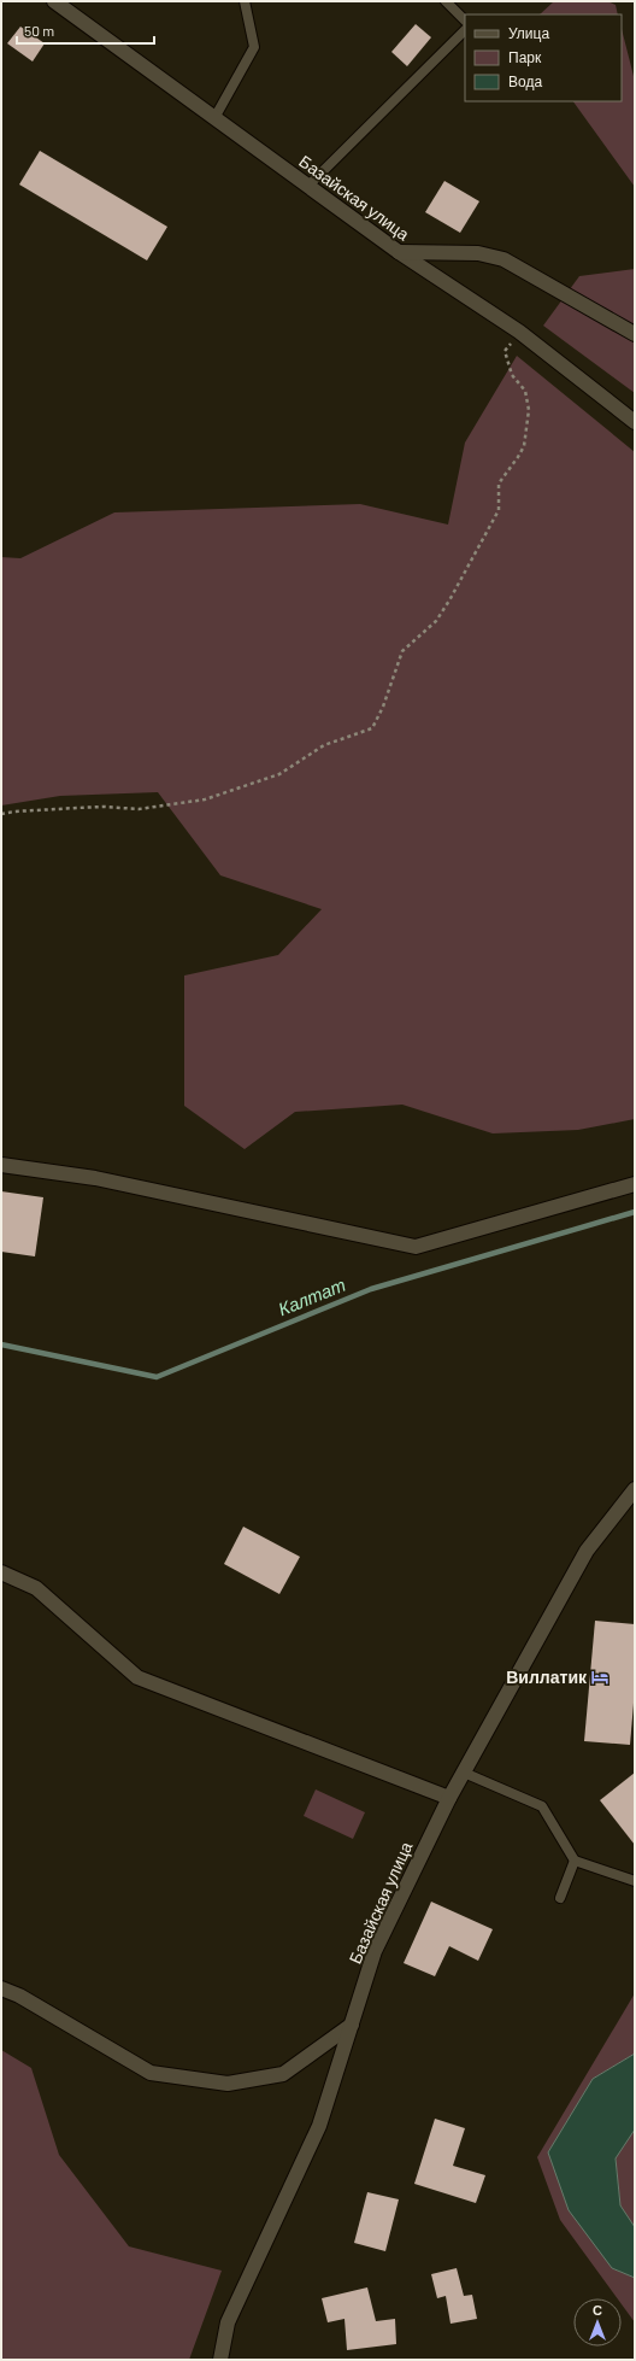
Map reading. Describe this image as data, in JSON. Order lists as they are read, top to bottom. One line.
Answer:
{"streets":{"street":["Базайская улица"]},"water":["Калтат"],"places":{"hotel":["Виллатик"]},"legend":["Улица","Парк","Вода"],"scale_bar":"50 m","north":"top"}
